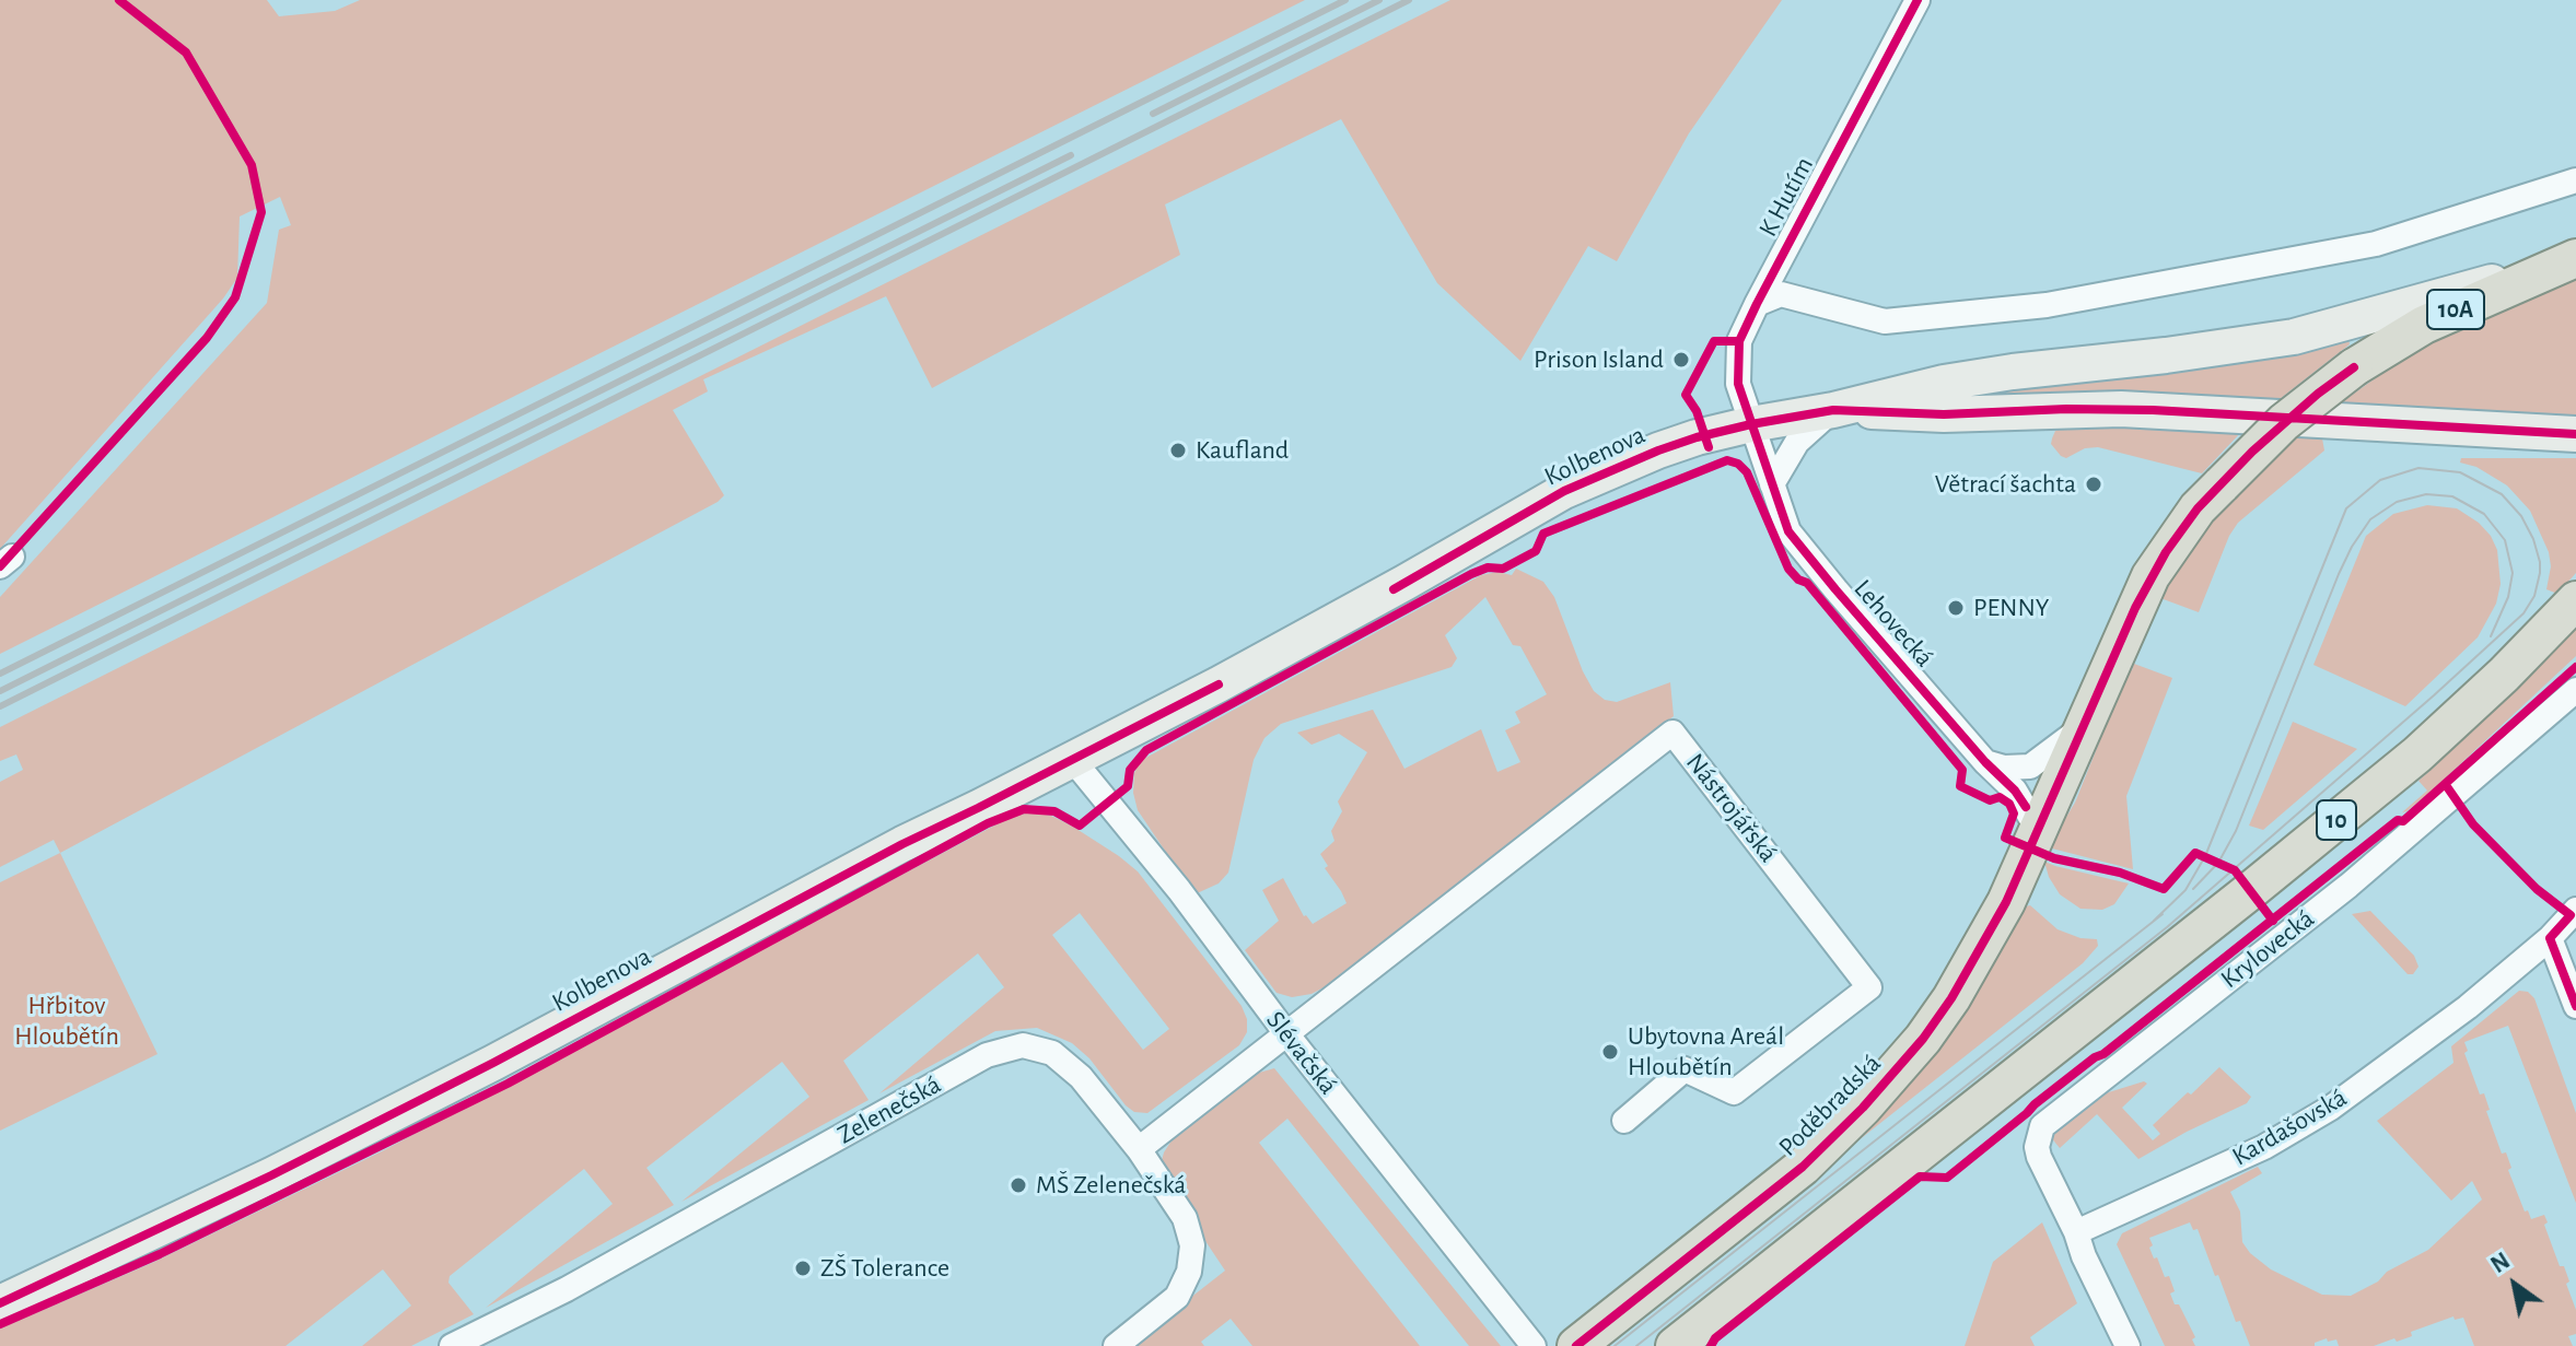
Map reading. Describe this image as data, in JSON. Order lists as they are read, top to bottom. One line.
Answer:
{"streets":{"main road":["10A","Kolbenova","10","Poděbradská"],"street":["K Hutím","Lehovecká","Nástrojářská","Krylovecká","Slévačská","Zelenečská","Kardašovská"]},"crossings":[["K Hutím","Kolbenova"],["K Hutím","Lehovecká"],["10A","Lehovecká"],["10A","Poděbradská"],["Kolbenova","Lehovecká"],["Kolbenova","Slévačská"],["Lehovecká","Poděbradská"],["Nástrojářská","Slévačská"],["Krylovecká","Kardašovská"]],"parks":["Hřbitov Hloubětín"],"places":["Prison Island","Kaufland","Větrací šachta","PENNY","Ubytovna Areál Hloubětín","MŠ Zelenečská","ZŠ Tolerance"],"north":"top left"}
